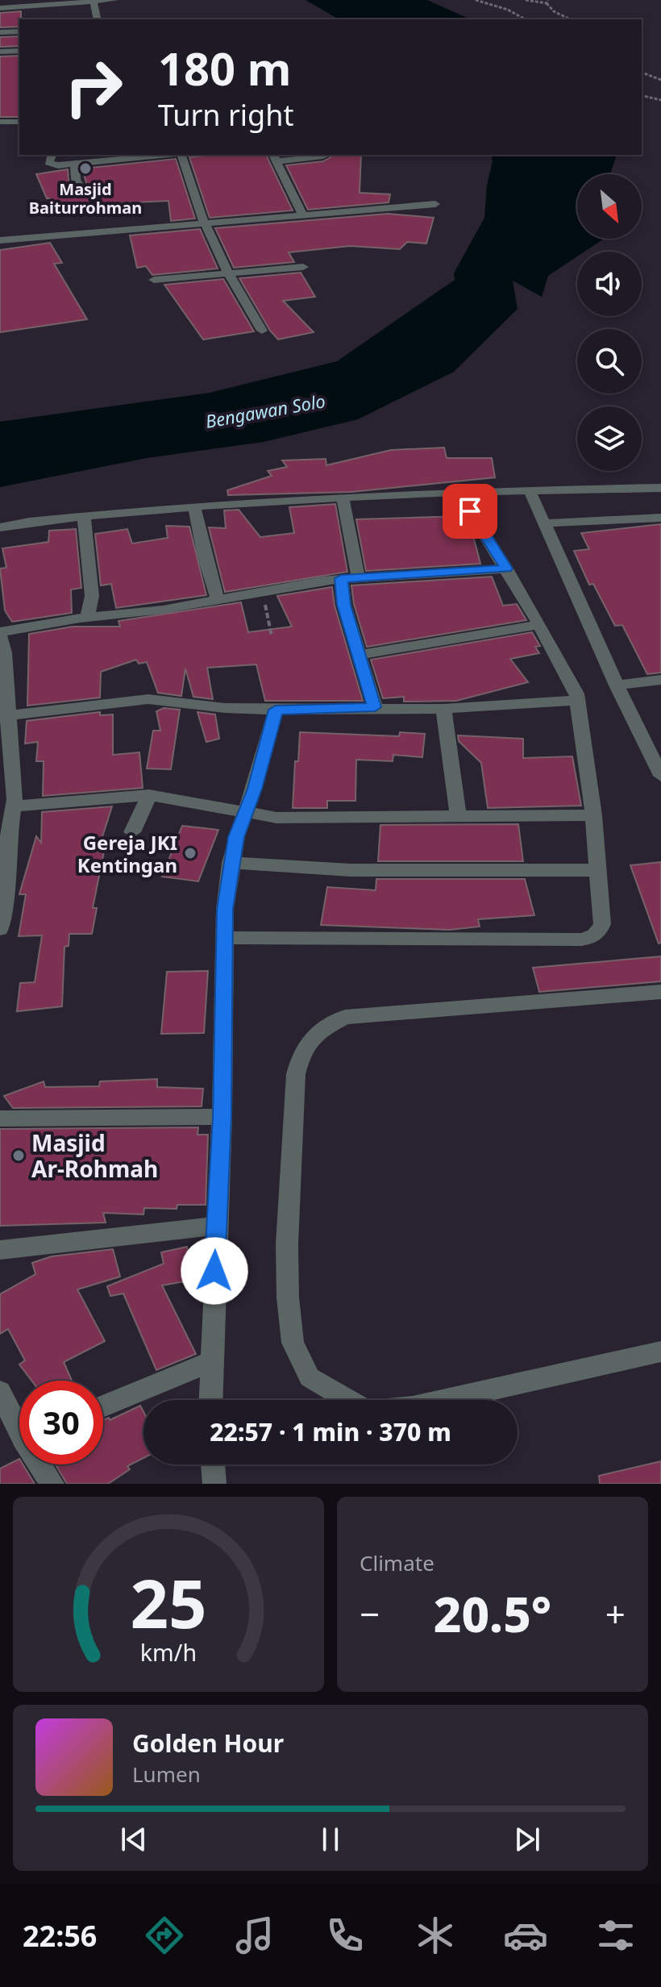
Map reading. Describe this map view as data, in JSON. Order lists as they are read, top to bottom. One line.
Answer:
{"water":["Bengawan Solo"],"places":["Masjid Baiturrohman","Gereja JKI Kentingan","Masjid Ar-Rohmah"],"north":"bottom right","page":{"turn":["180 m","Turn right"],"limit":"30","trip":"22:57 · 1 min · 370 m","tile":"Climate","heat":["−","20.5°","+"],"song":["Golden Hour","Lumen"],"tabs":"22:56","gauge":["25","km/h"]}}
